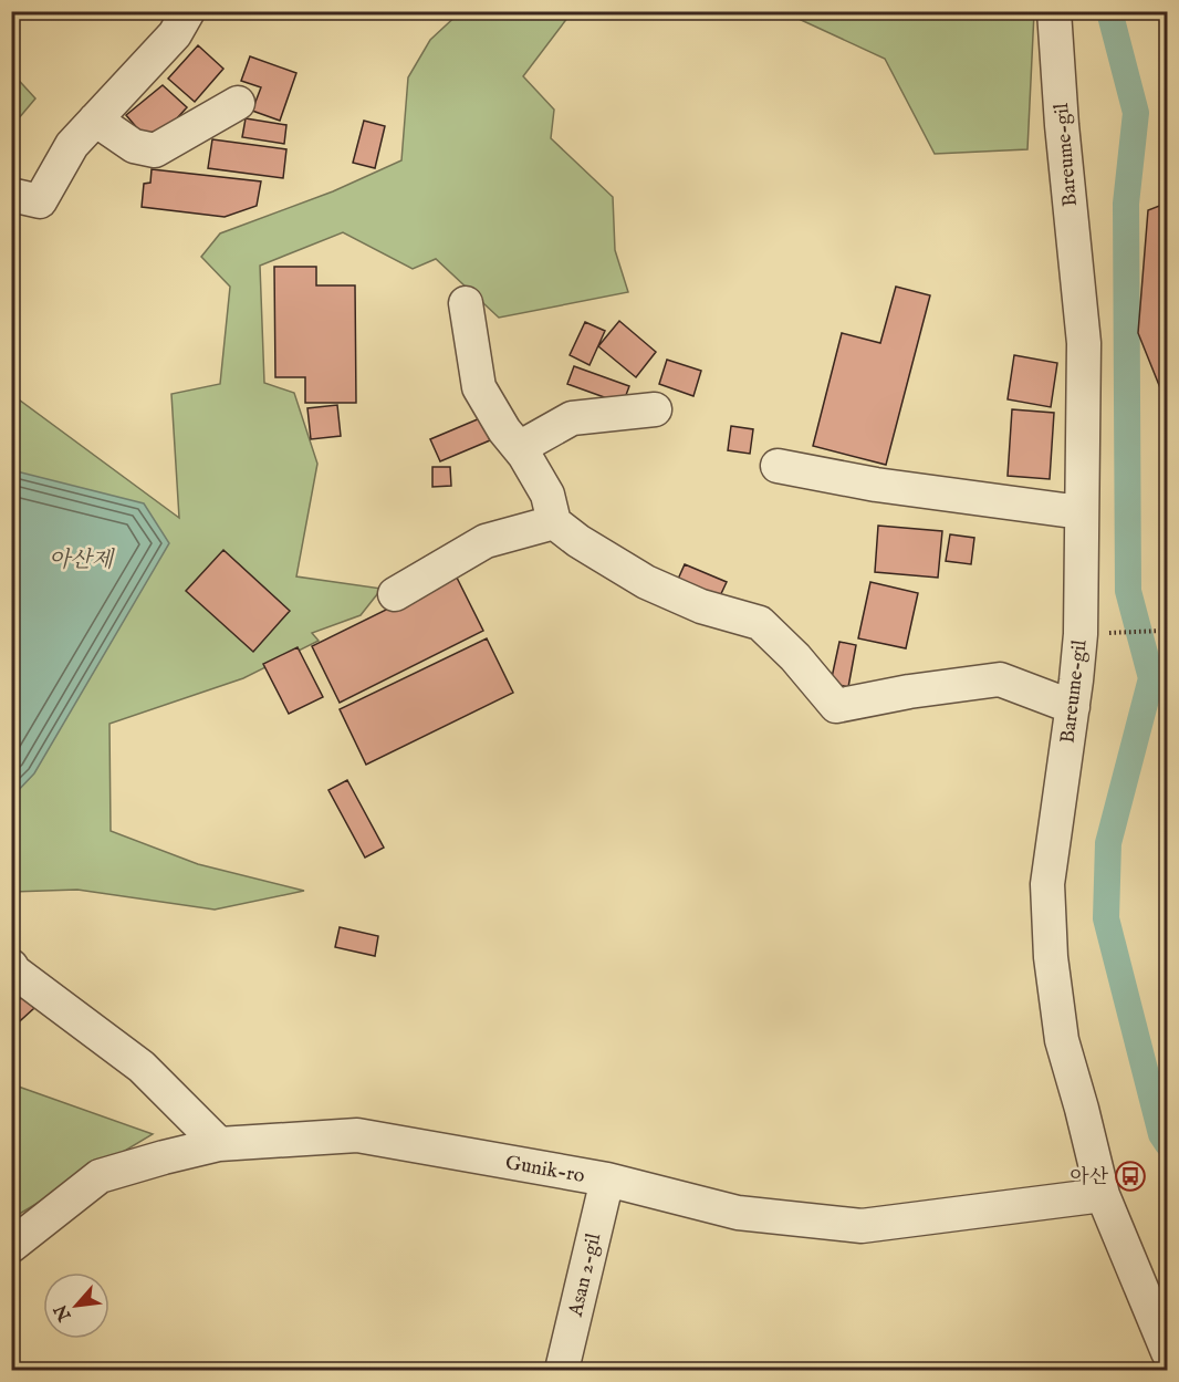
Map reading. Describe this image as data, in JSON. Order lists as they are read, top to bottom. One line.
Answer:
{"streets":{"street":["Bareume-gil","Gunik-ro","Asan 2-gil"]},"crossings":[["Bareume-gil","Gunik-ro"],["Gunik-ro","Asan 2-gil"]],"water":["아산제"],"places":{"bus stop":["아산"]},"north":"bottom left"}
